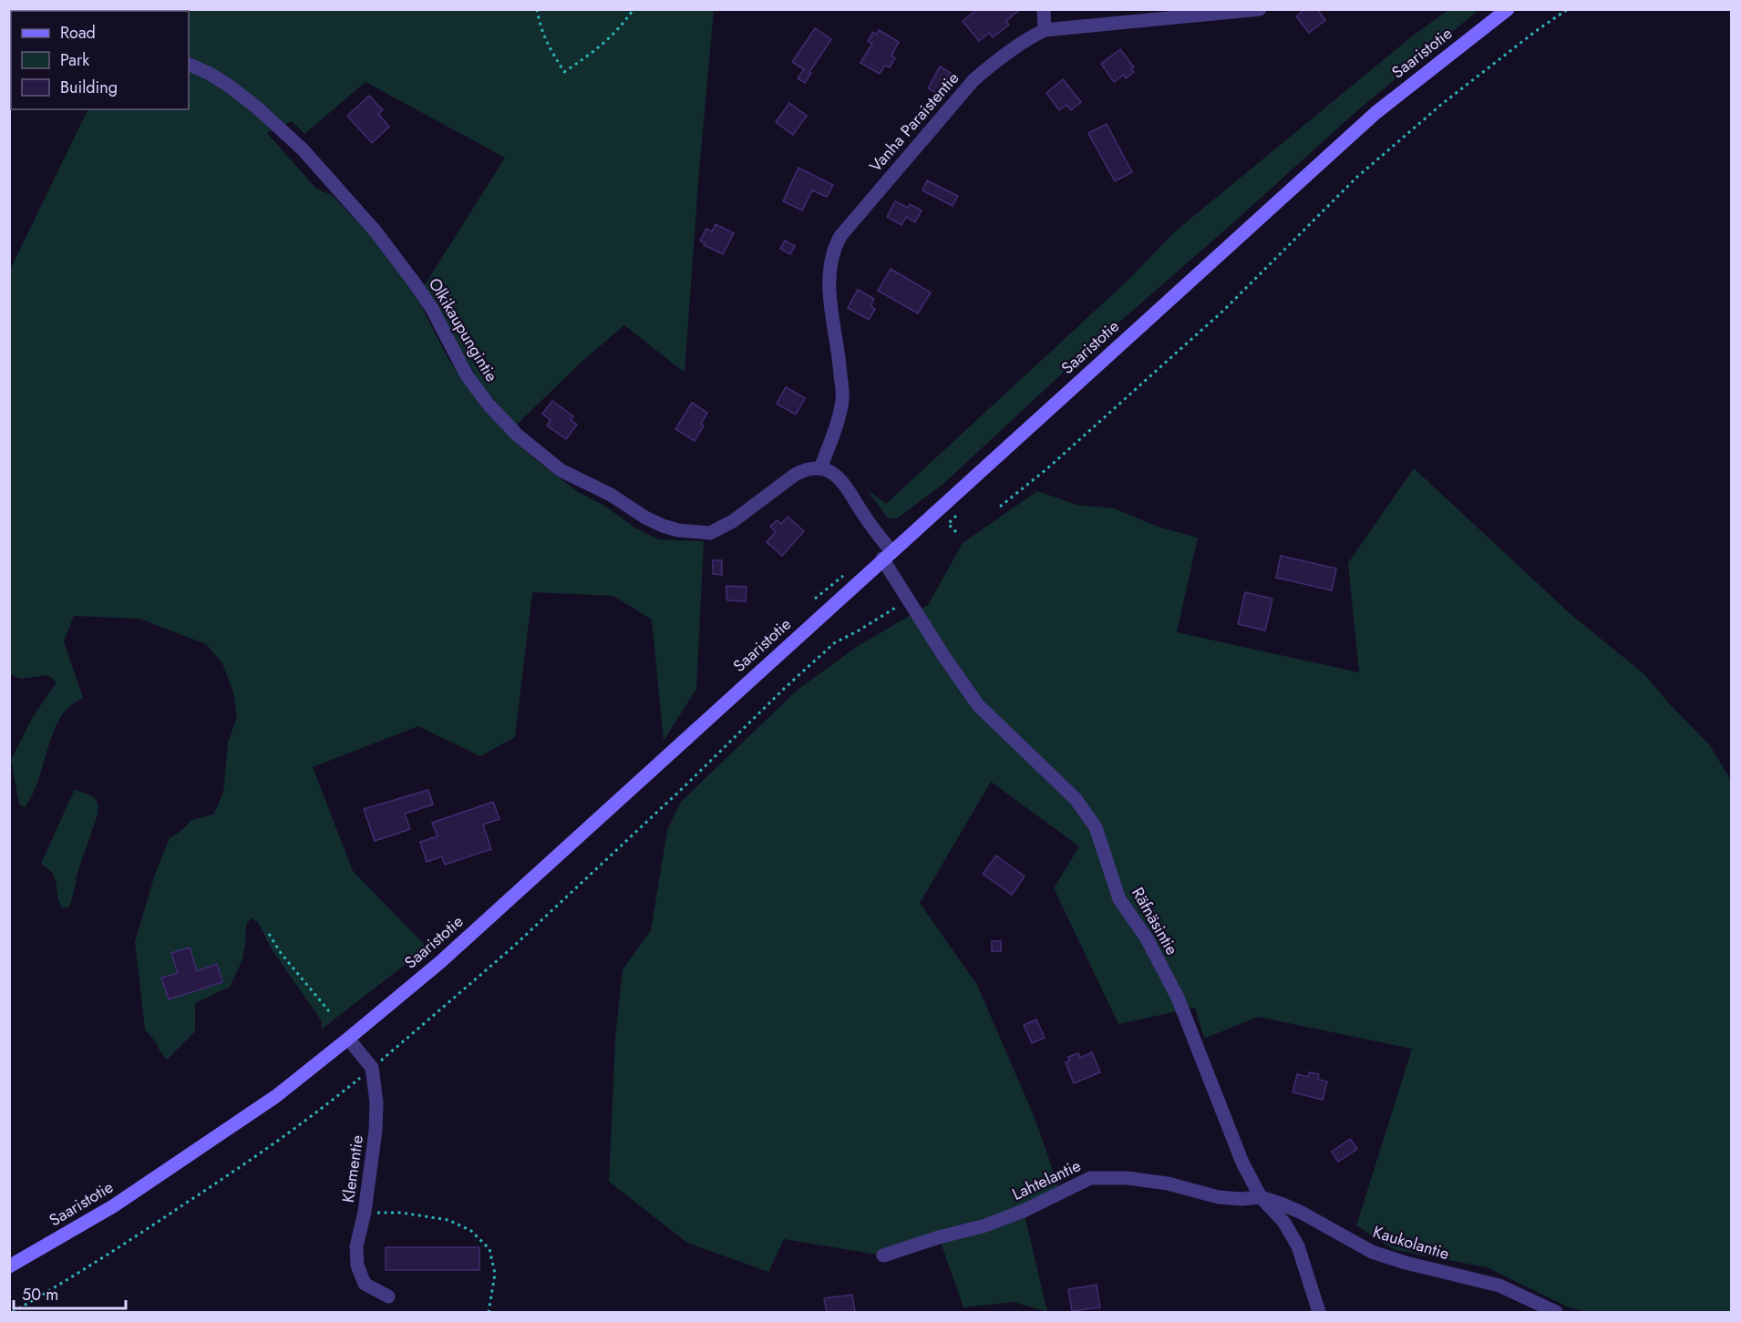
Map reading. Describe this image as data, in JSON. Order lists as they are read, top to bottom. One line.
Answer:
{"streets":{"main road":["Saaristotie"],"street":["Vanha Paraistentie","Olkikaupungintie","Räfnäsintie","Klementie","Lahtelantie","Kaukolantie"]},"crossings":[["Saaristotie","Räfnäsintie"],["Vanha Paraistentie","Olkikaupungintie"],["Räfnäsintie","Lahtelantie"],["Räfnäsintie","Kaukolantie"],["Lahtelantie","Kaukolantie"]],"legend":["Road","Park","Building"],"scale_bar":"50 m"}
